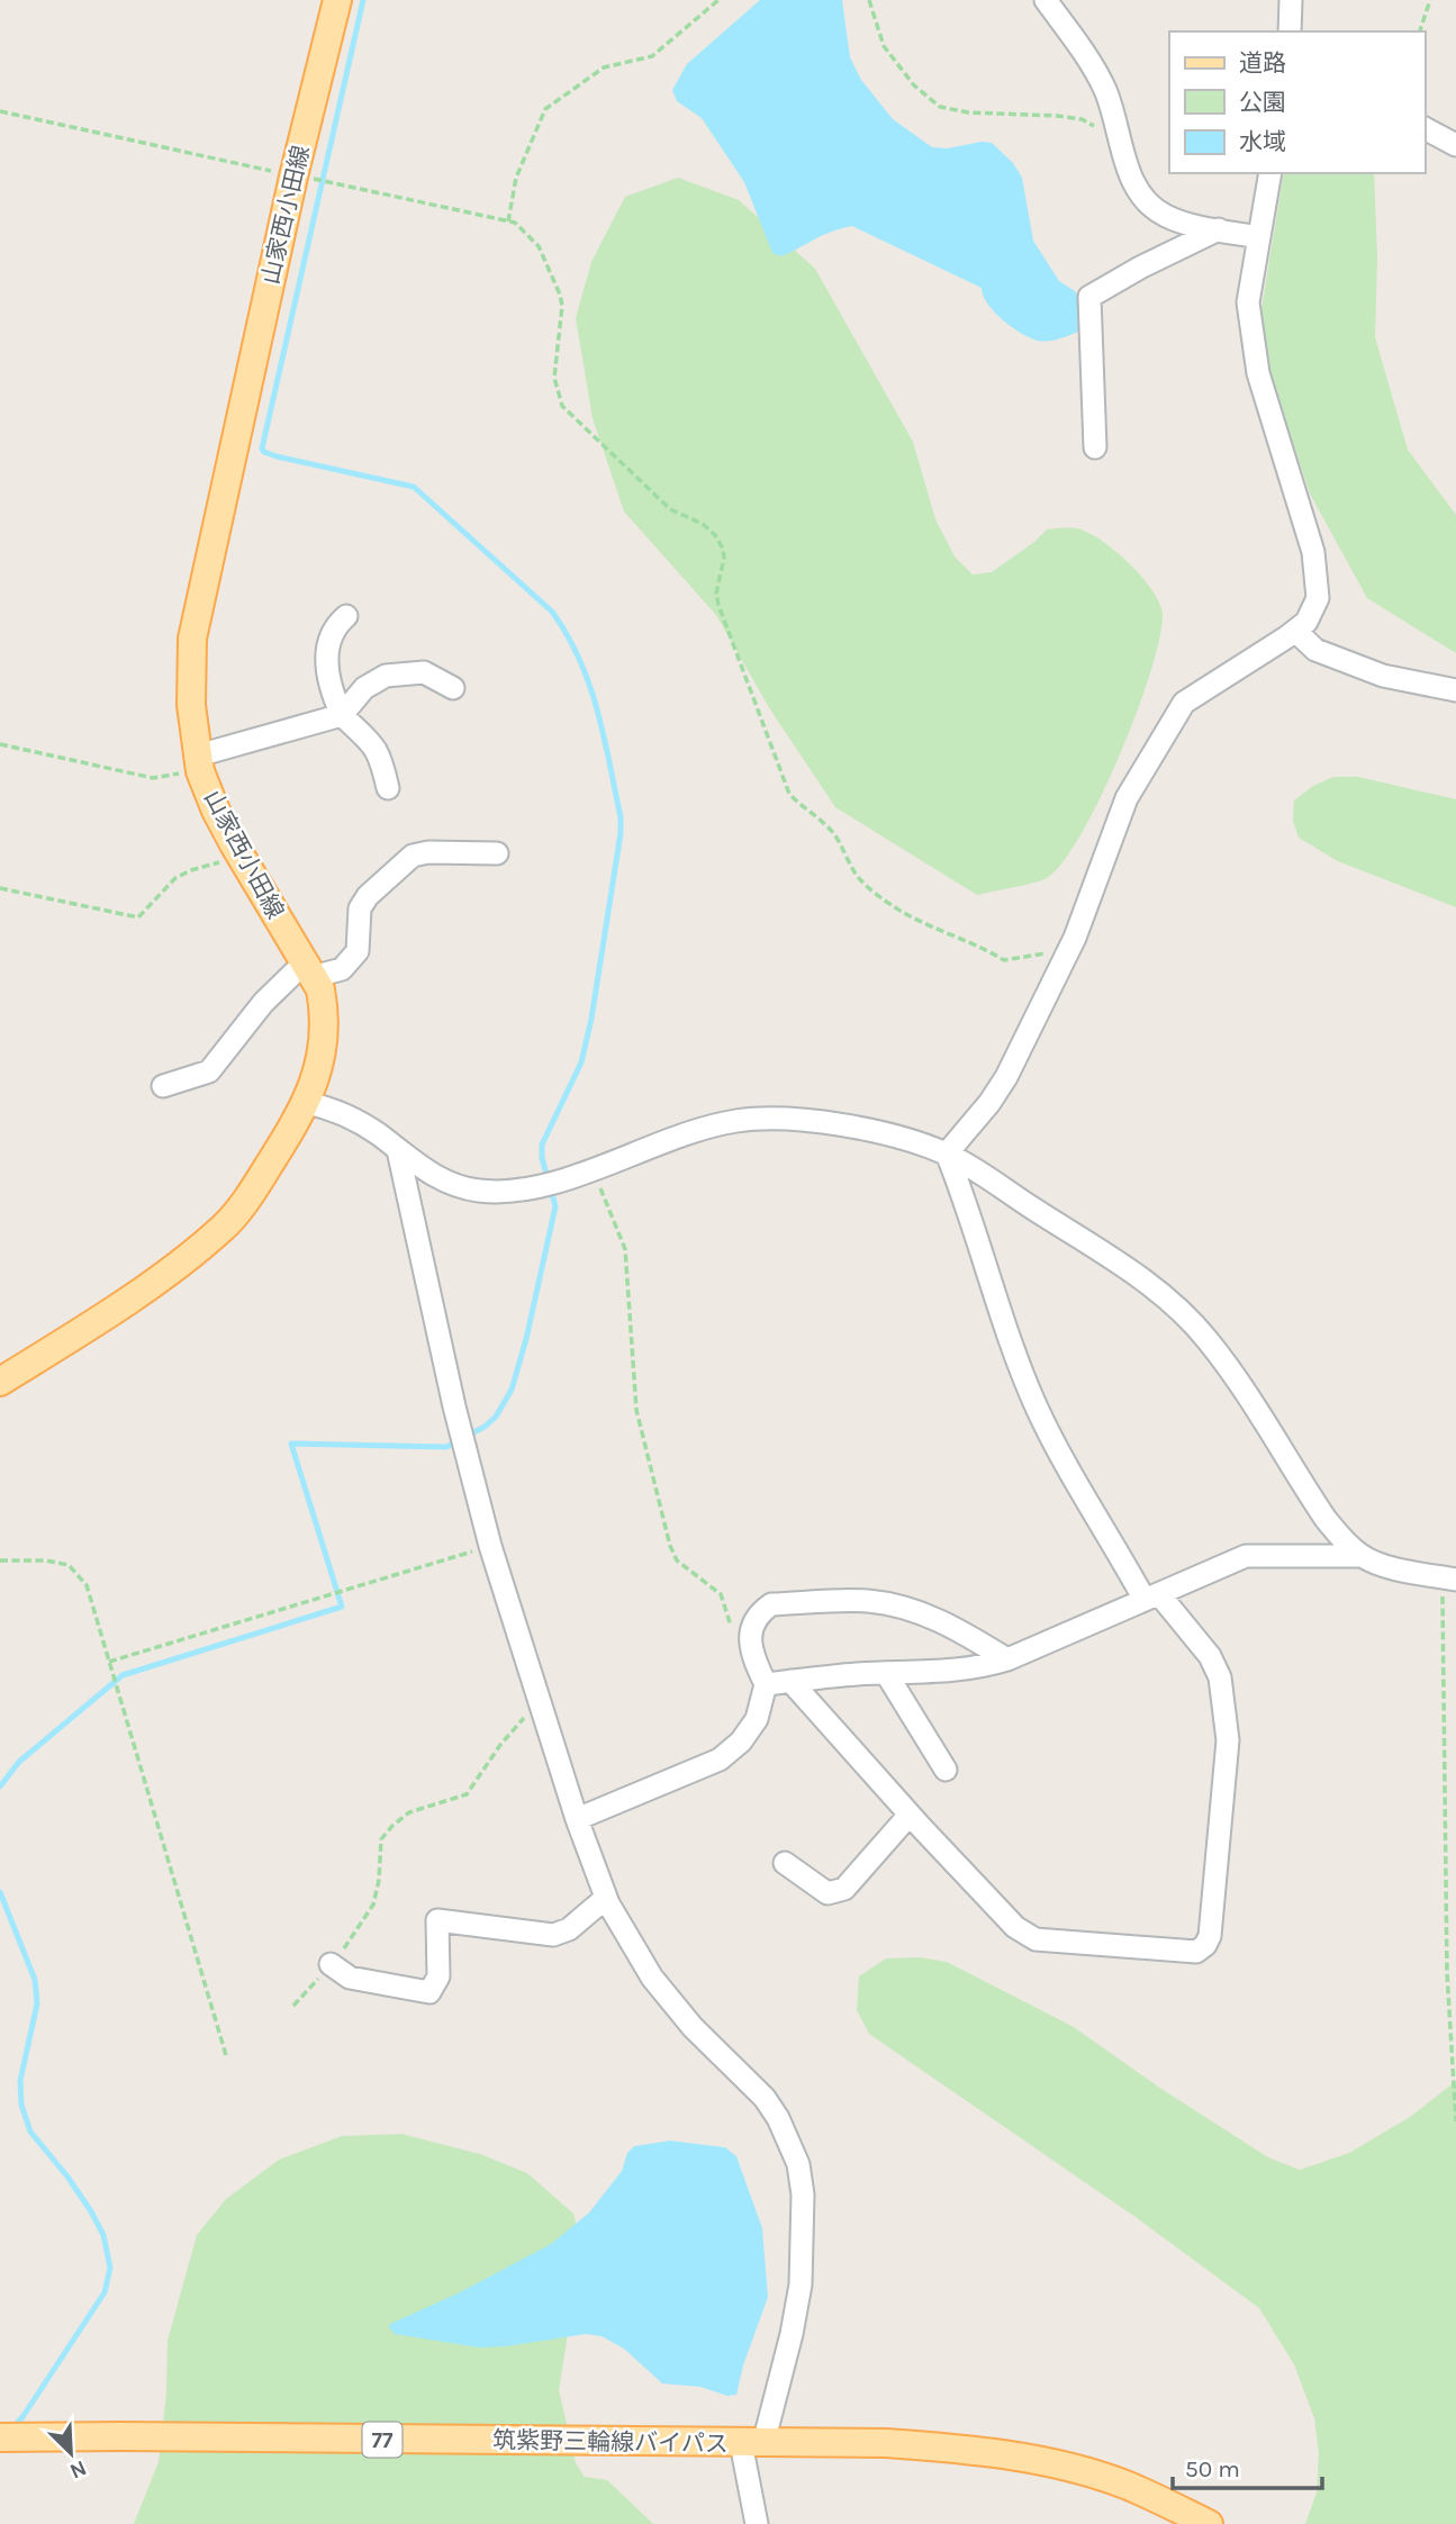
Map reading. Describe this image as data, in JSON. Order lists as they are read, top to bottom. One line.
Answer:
{"streets":{"main road":["山家西小田線","77","筑紫野三輪線バイパス"]},"legend":["道路","公園","水域"],"scale_bar":"50 m","north":"bottom right"}
